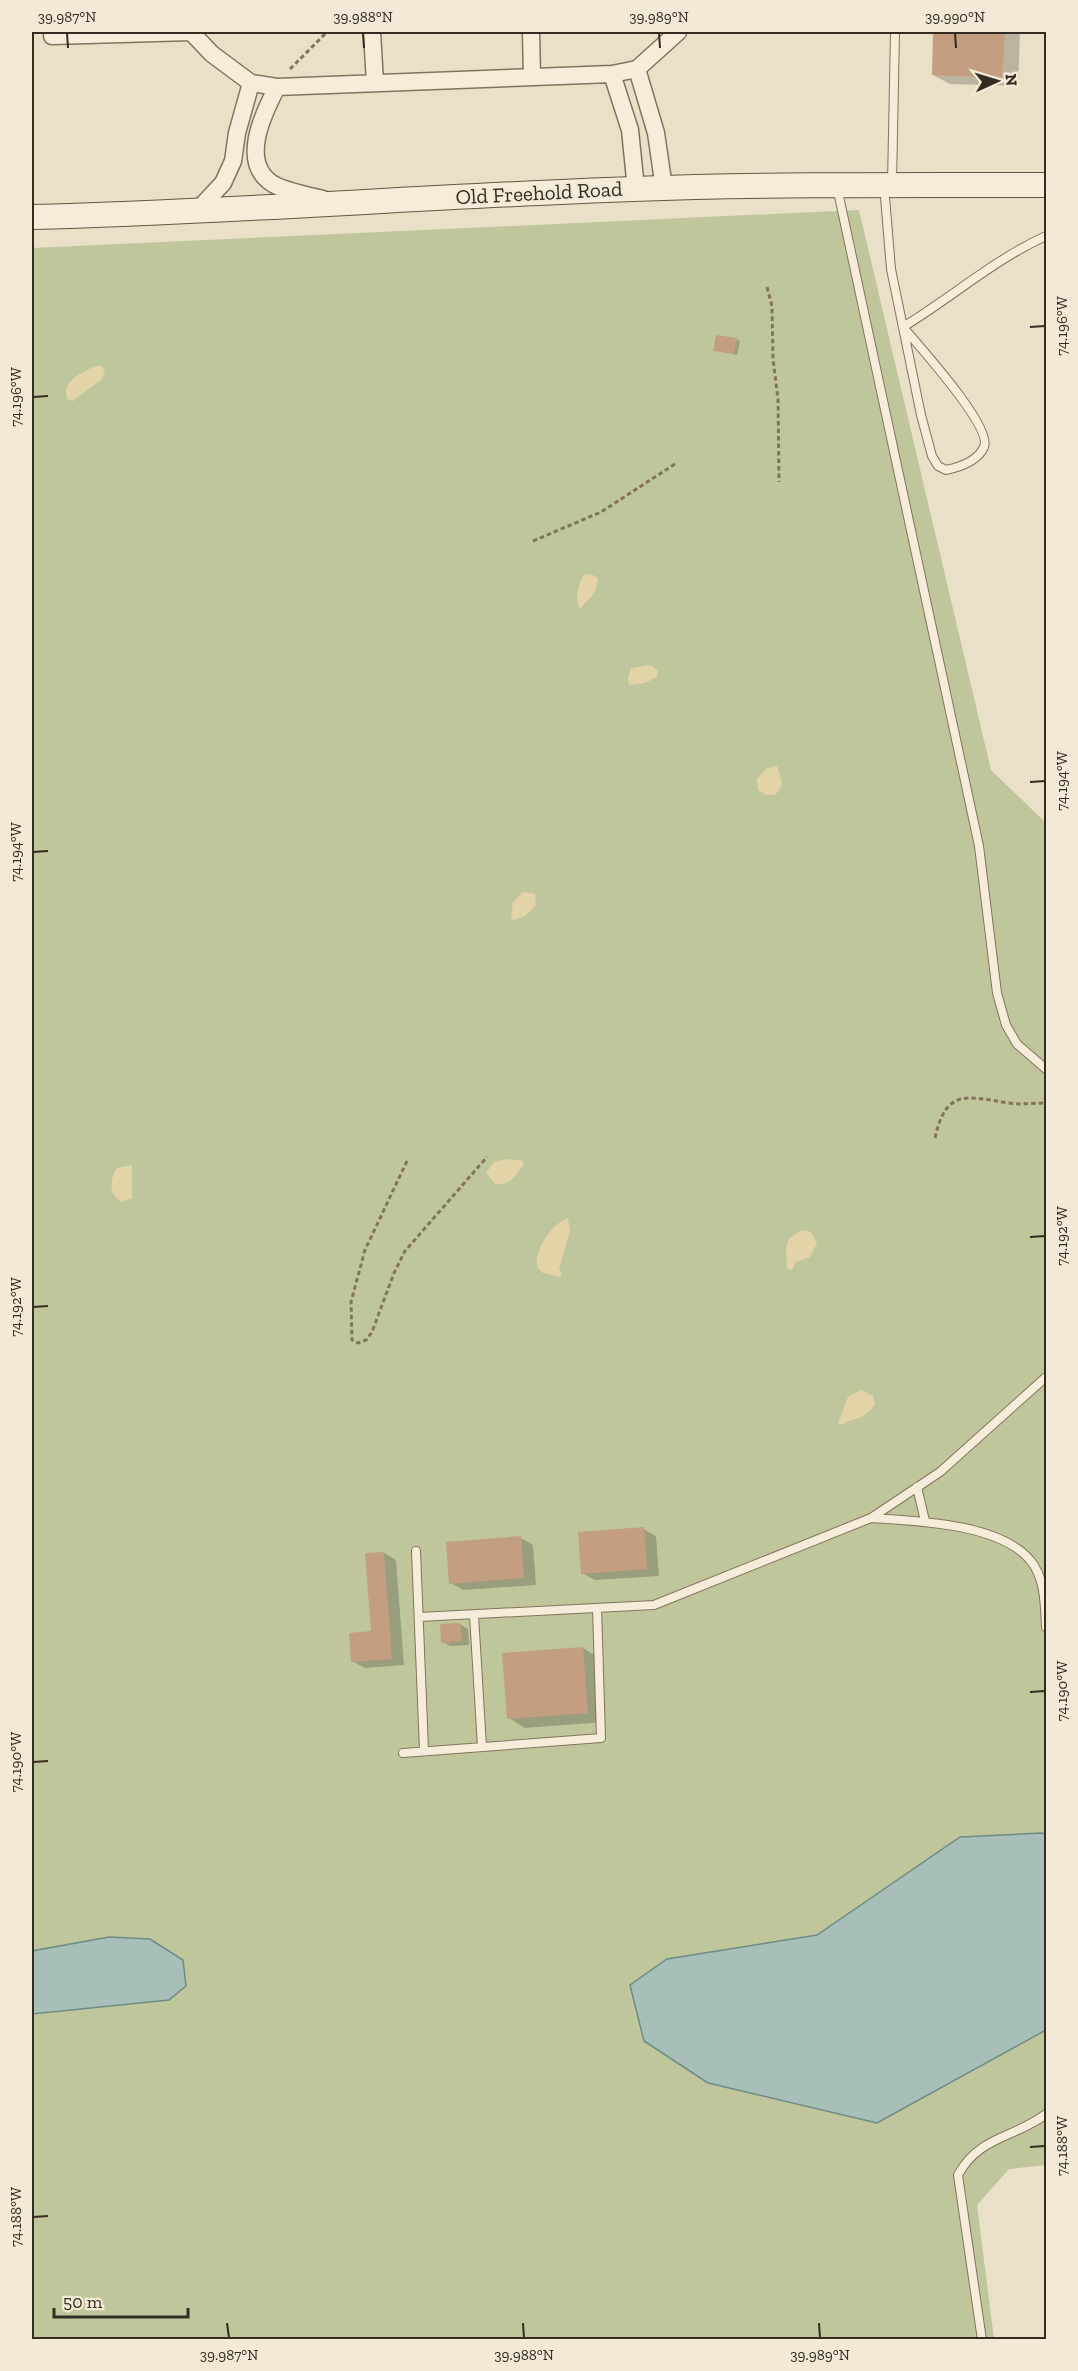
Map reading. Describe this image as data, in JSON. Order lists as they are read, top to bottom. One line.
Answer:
{"streets":{"main road":["Old Freehold Road"]},"scale_bar":"50 m","north":"right","coordinates":["39.987°N","39.988°N","39.989°N","39.990°N","74.196°W","74.194°W","74.192°W","74.190°W","74.188°W"]}
